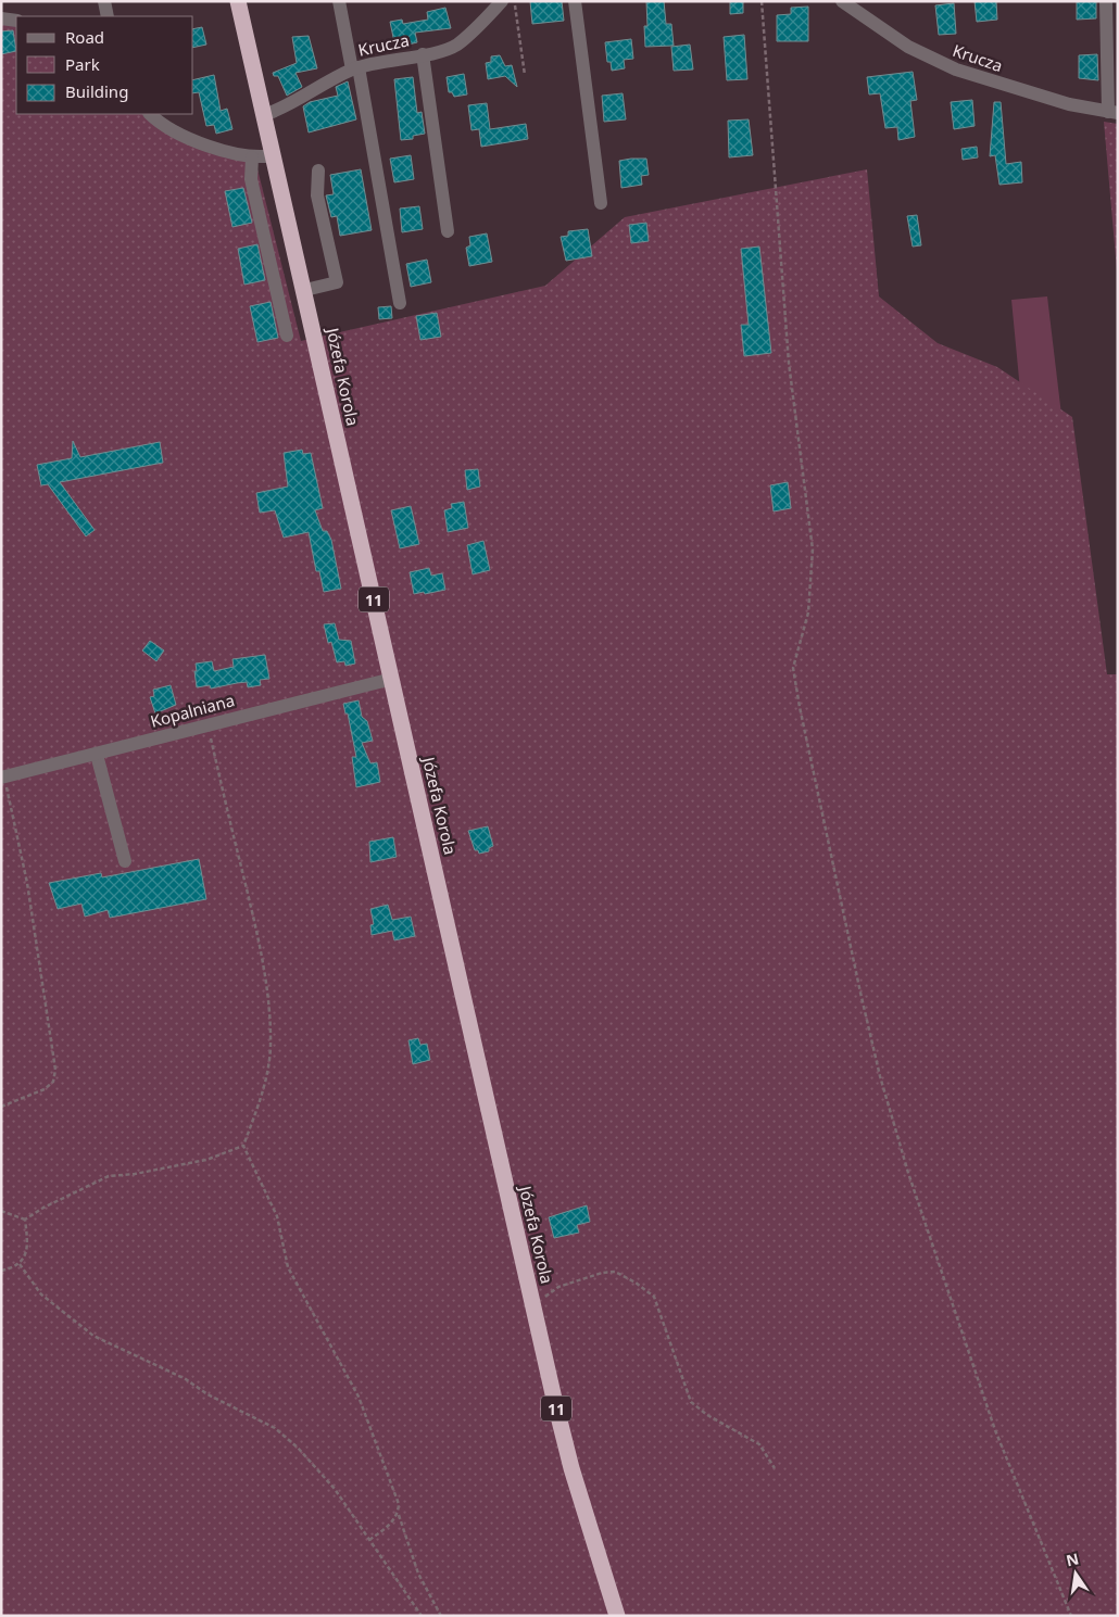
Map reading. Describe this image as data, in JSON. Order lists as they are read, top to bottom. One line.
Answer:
{"streets":{"highway":["Józefa Korola","11"],"street":["Krucza","Kopalniana"]},"crossings":[["Krucza","Józefa Korola"],["Józefa Korola","Kopalniana"]],"legend":["Road","Park","Building"],"north":"top"}
